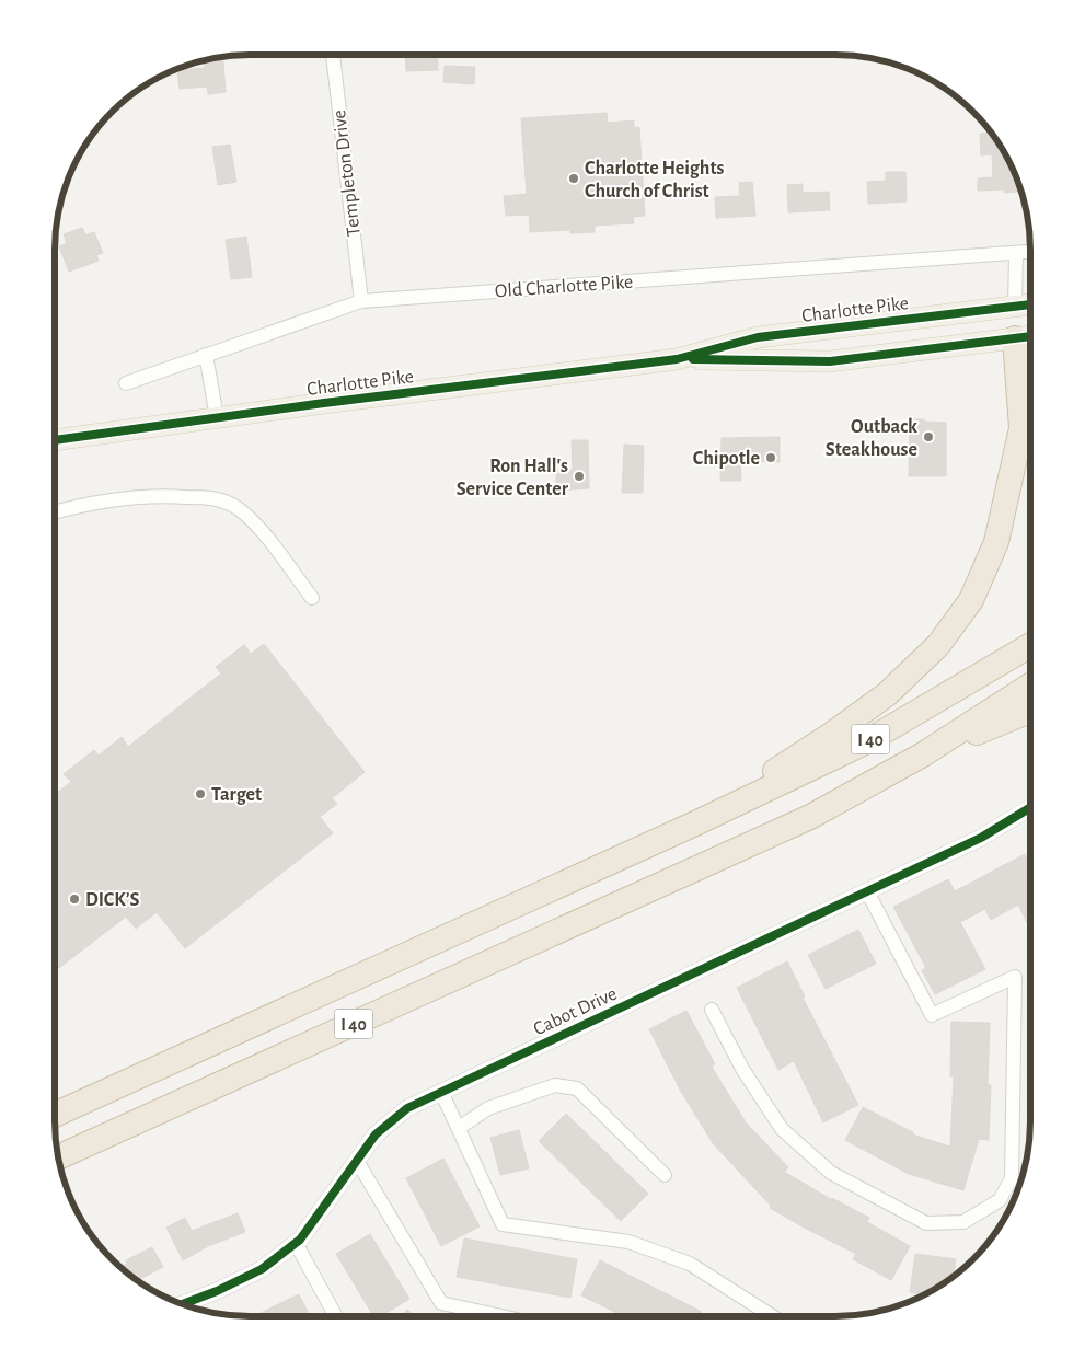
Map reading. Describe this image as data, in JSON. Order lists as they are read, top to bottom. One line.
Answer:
{"streets":{"highway":["I 40"],"main road":["Charlotte Pike"],"street":["Templeton Drive","Old Charlotte Pike","Cabot Drive"]},"crossings":[["Templeton Drive","Old Charlotte Pike"]],"places":["Charlotte Heights Church of Christ","Outback Steakhouse","Chipotle","Ron Hall's Service Center","Target","DICK’S"]}
